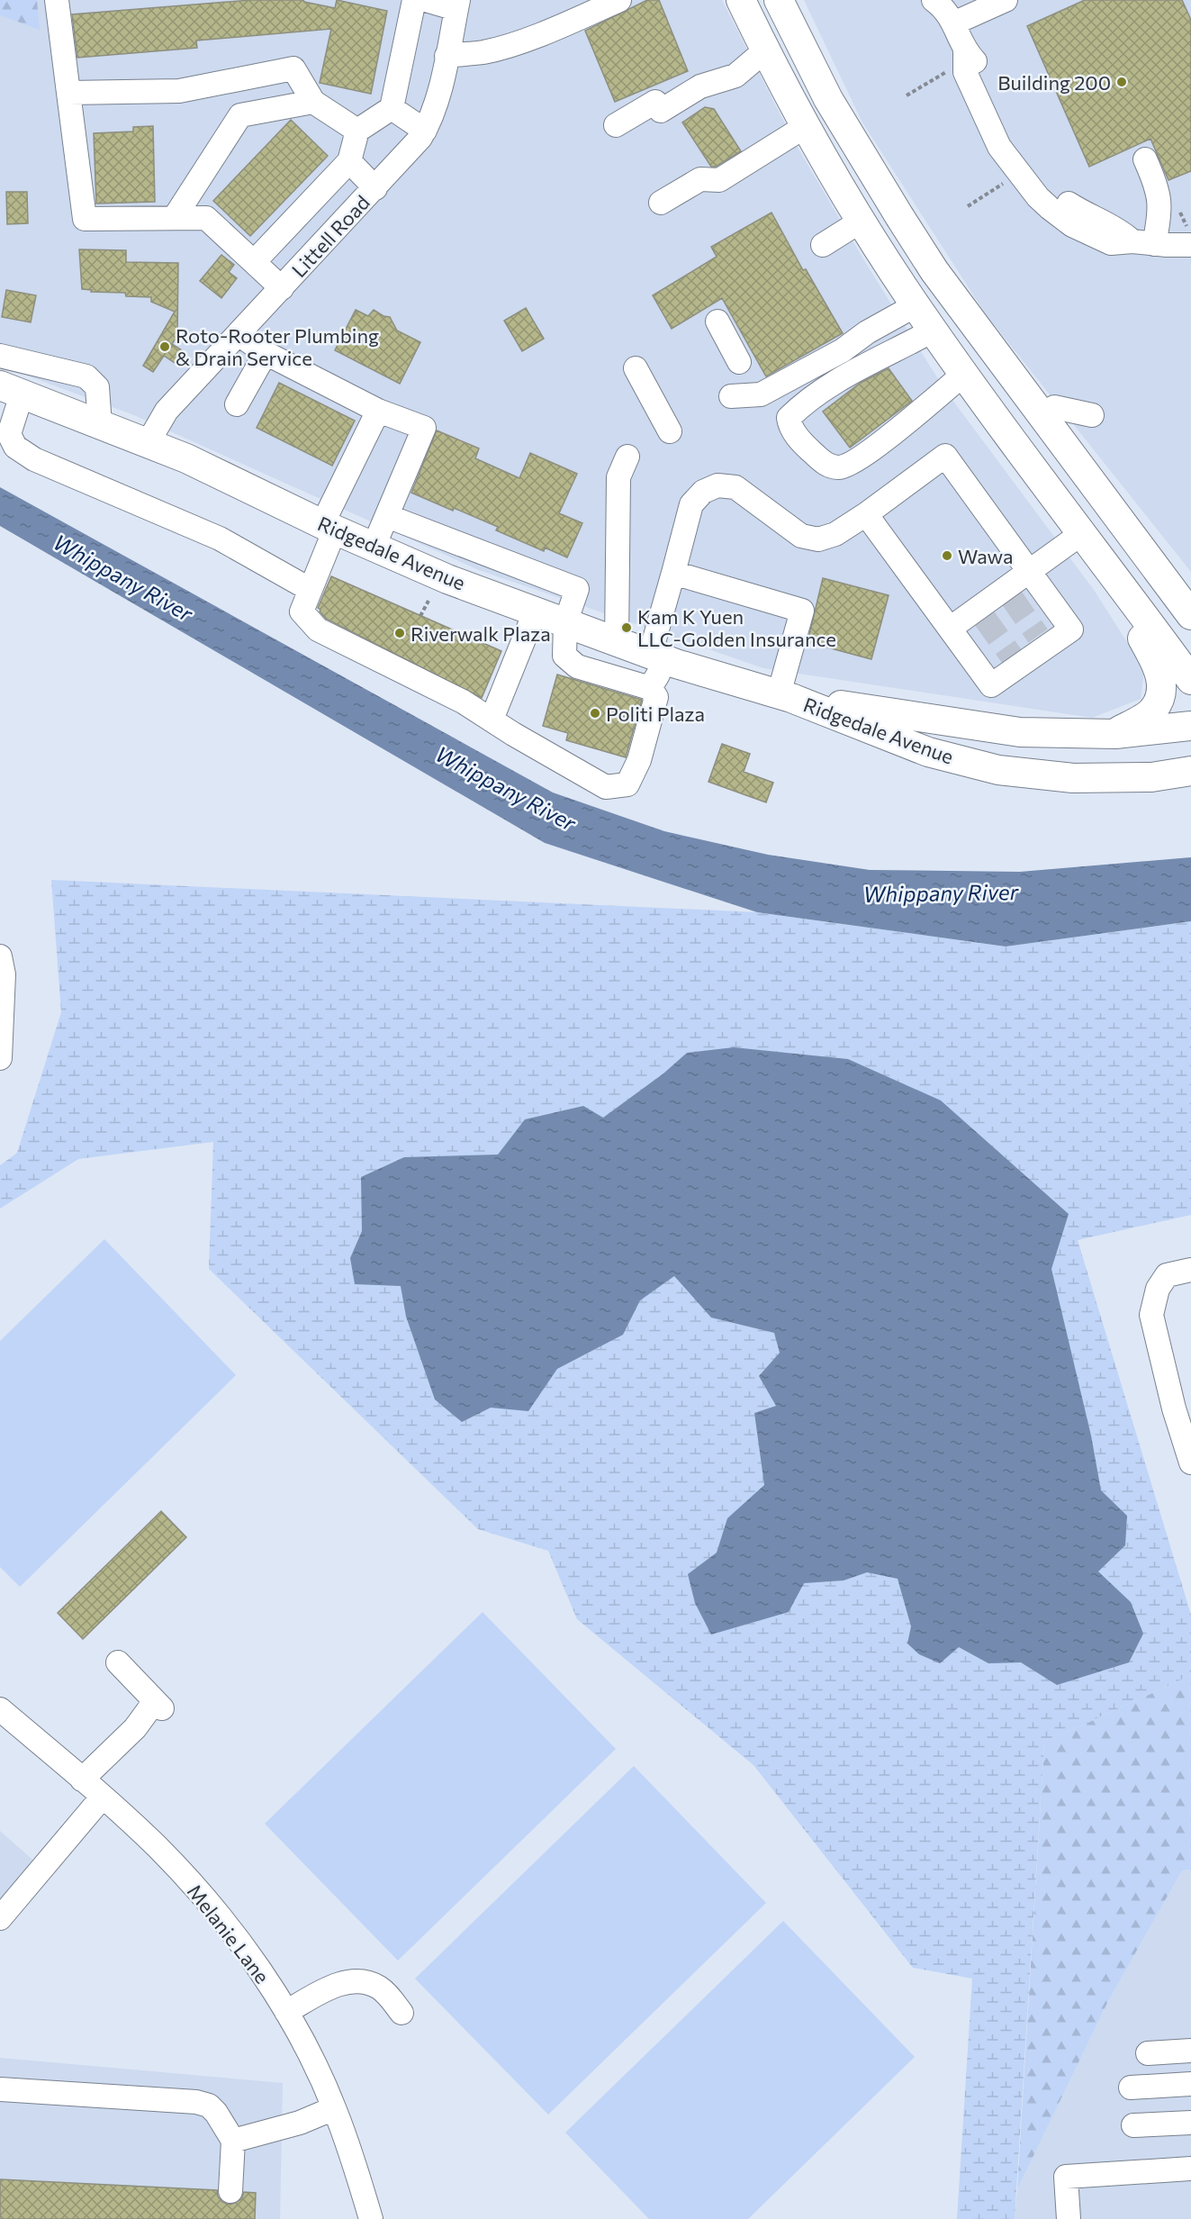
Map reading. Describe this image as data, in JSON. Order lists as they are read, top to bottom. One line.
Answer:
{"streets":{"main road":["Ridgedale Avenue"],"street":["Littell Road","Melanie Lane"]},"crossings":[["Littell Road","Ridgedale Avenue"]],"water":["Whippany River"],"places":["Building 200","Roto-Rooter Plumbing & Drain Service","Wawa","Kam K Yuen LLC-Golden Insurance","Riverwalk Plaza","Politi Plaza"]}
